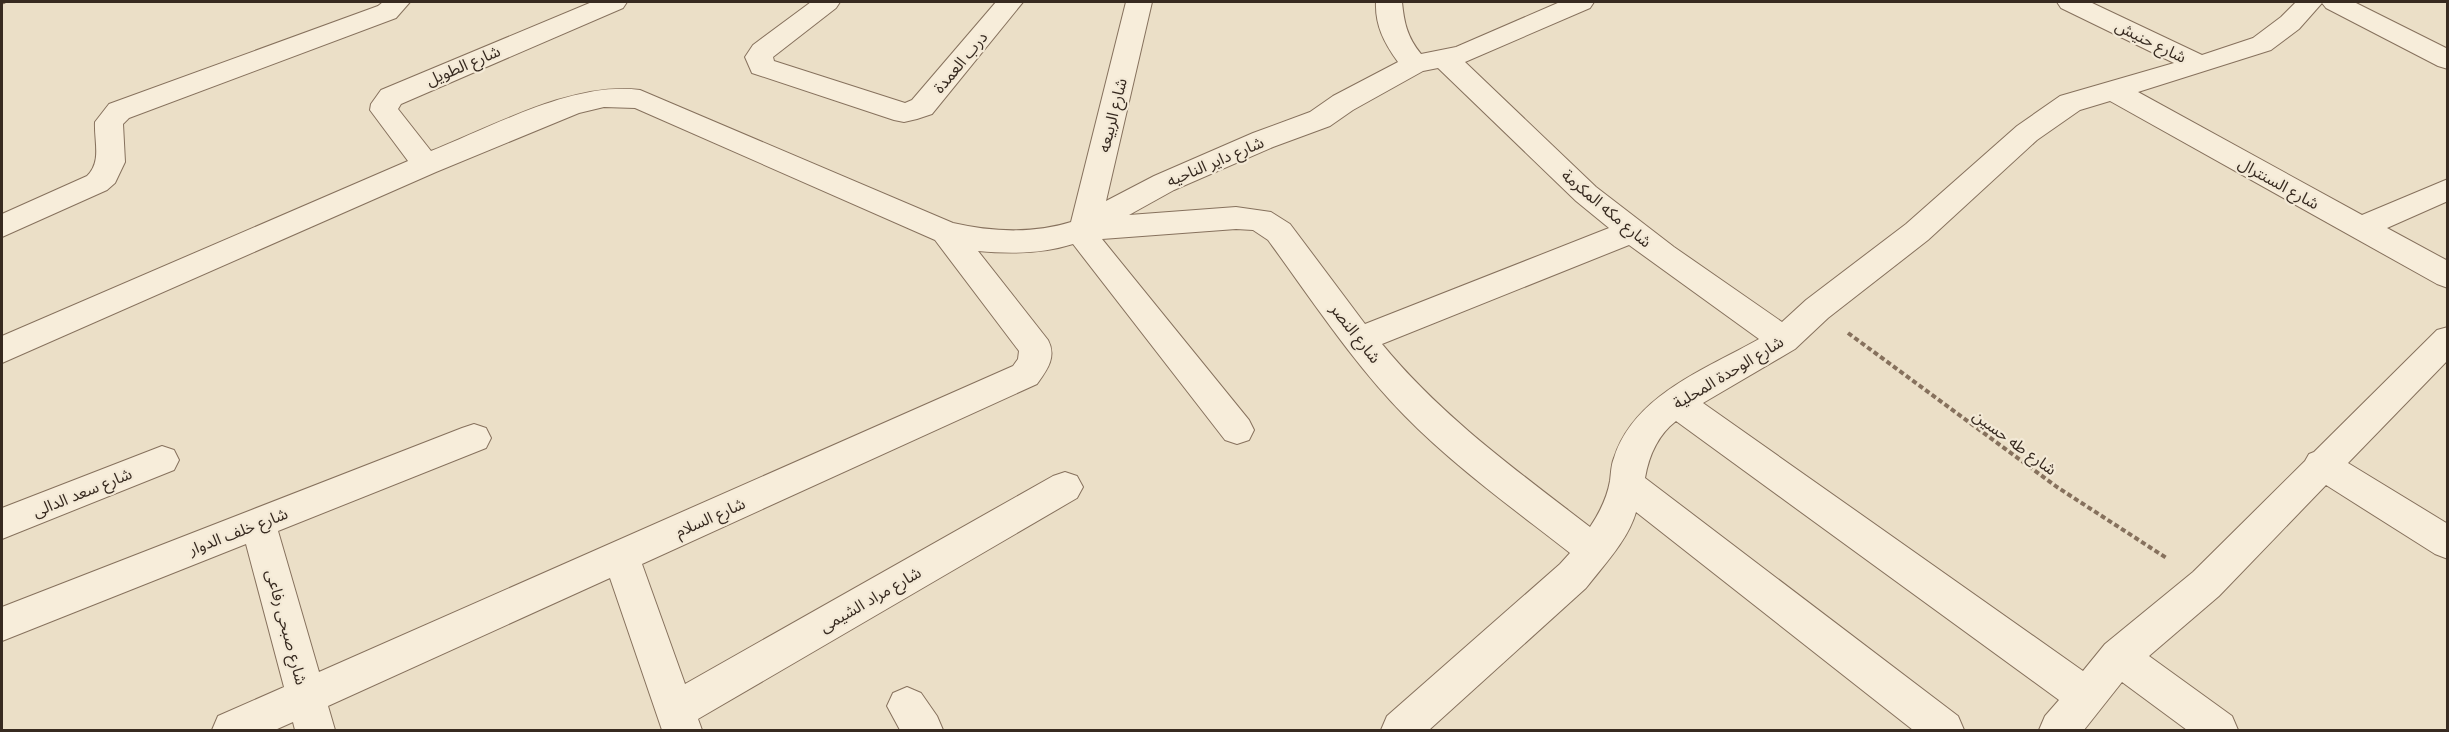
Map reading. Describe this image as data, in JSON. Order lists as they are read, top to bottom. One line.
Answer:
{"streets":{"street":["شارع حنيش","درب العمدة","شارع الطويل","شارع الربيعه","شارع داير الناحيه","شارع السنترال","شارع مكه المكرمة","شارع النصر","شارع الوحدة المحلية","شارع سعد الدالى","شارع السلام","شارع خلف الدوار","شارع مراد الشيمى","شارع صبحى رفاعى"],"path":["شارع طه حسين"]},"crossings":[["شارع حنيش","شارع الوحدة المحلية"],["شارع الربيعه","شارع داير الناحيه"],["شارع الربيعه","شارع النصر"],["شارع داير الناحيه","شارع مكه المكرمة"],["شارع داير الناحيه","شارع النصر"],["شارع السنترال","شارع الوحدة المحلية"],["شارع مكه المكرمة","شارع الوحدة المحلية"],["شارع النصر","شارع الوحدة المحلية"],["شارع الوحدة المحلية","شارع طه حسين"],["شارع السلام","شارع صبحى رفاعى"],["شارع خلف الدوار","شارع صبحى رفاعى"]]}
